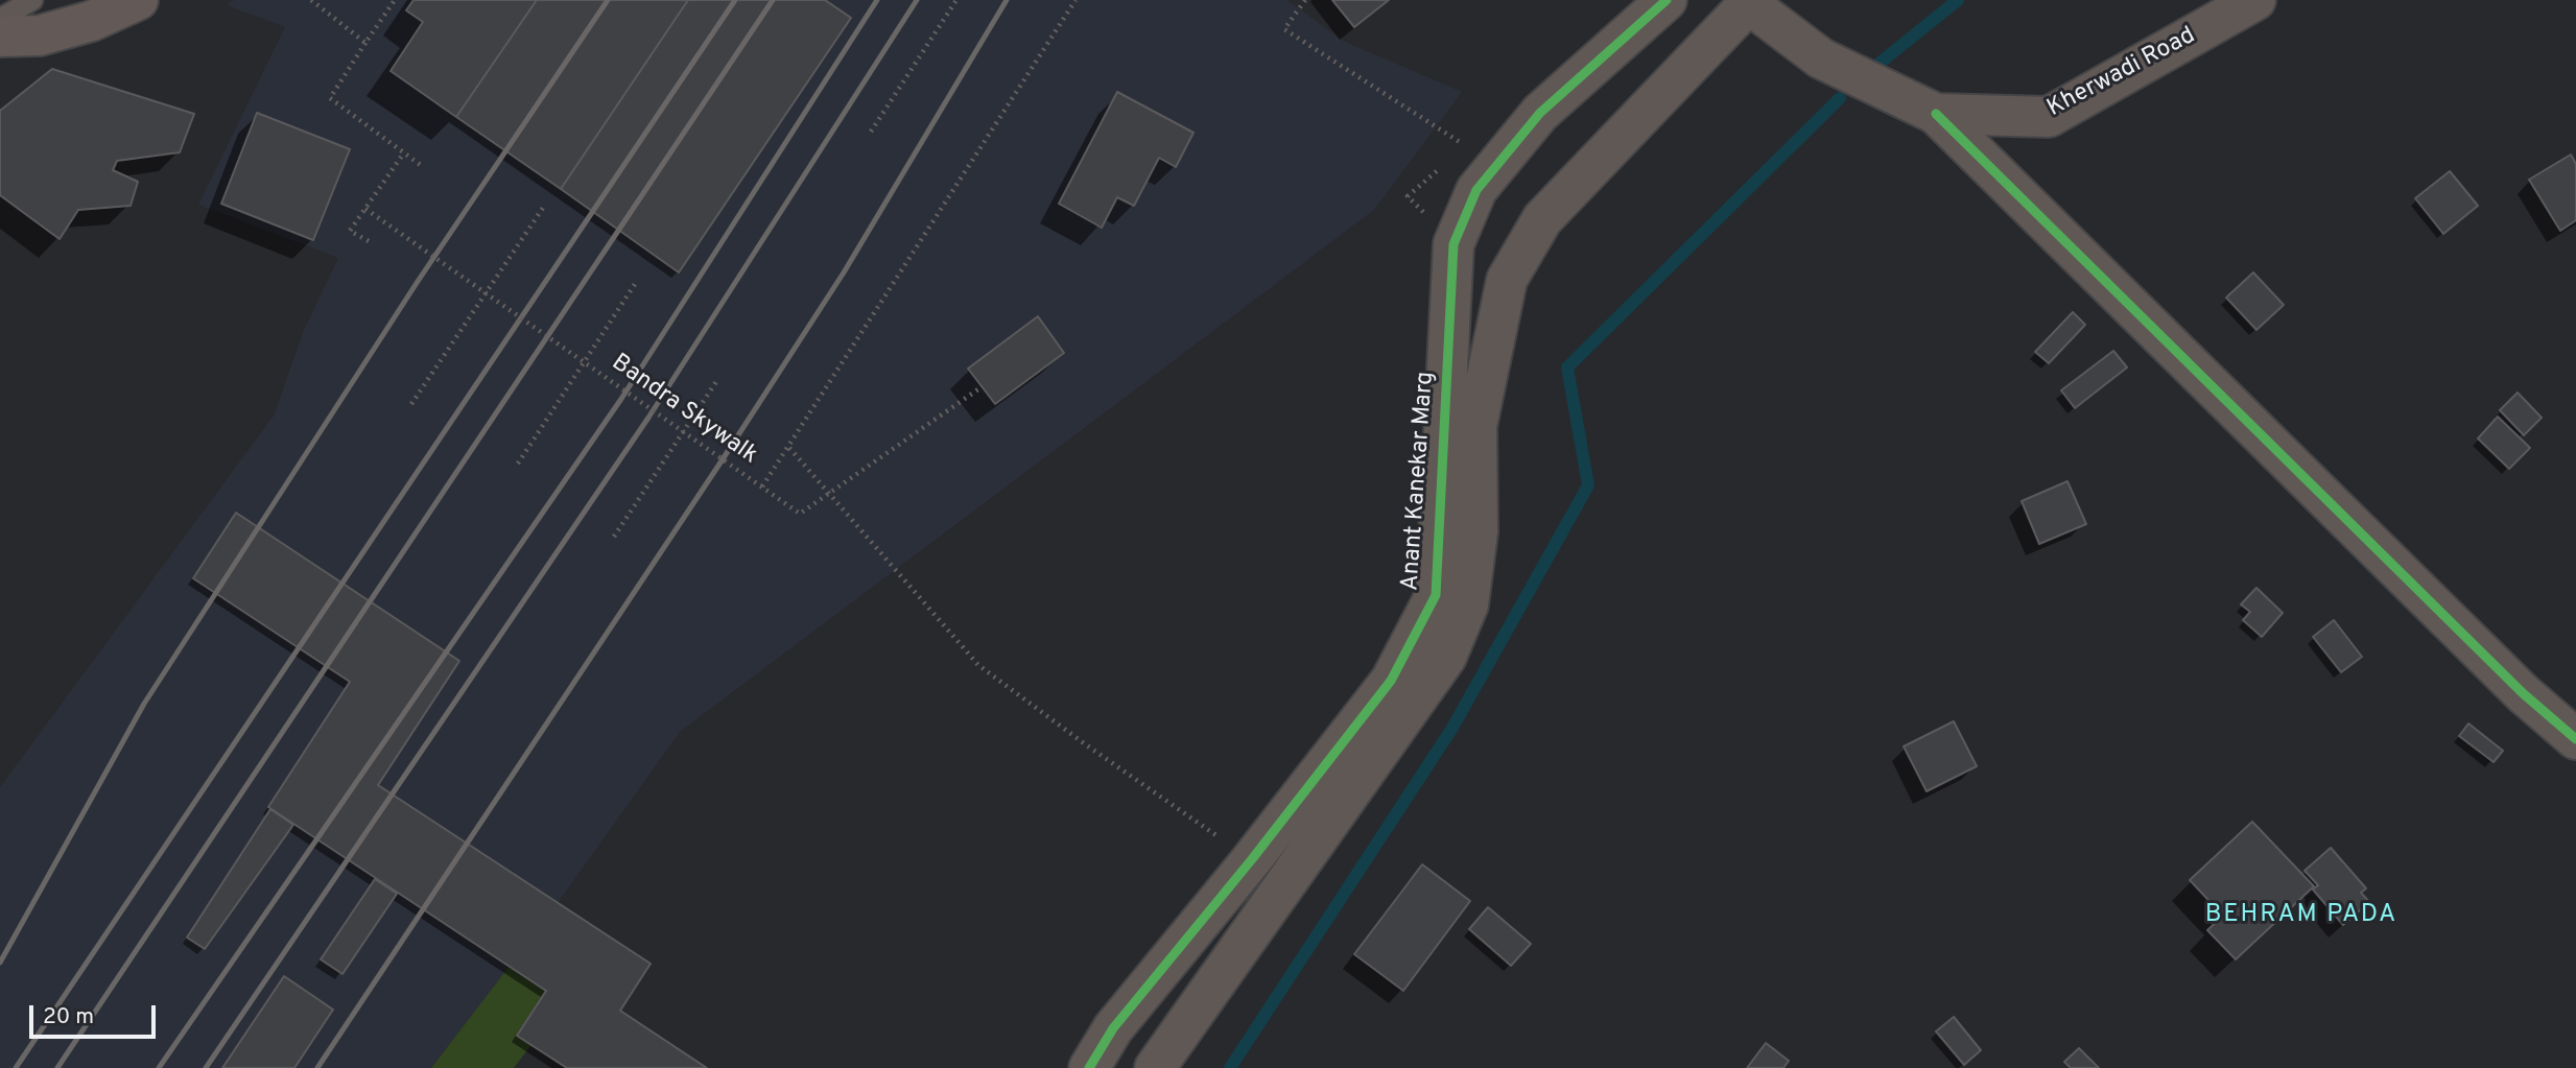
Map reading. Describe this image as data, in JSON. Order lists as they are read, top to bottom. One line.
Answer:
{"streets":{"street":["Kherwadi Road","Anant Kanekar Marg"],"path":["Bandra Skywalk"]},"districts":["BEHRAM PADA"],"scale_bar":"20 m"}
